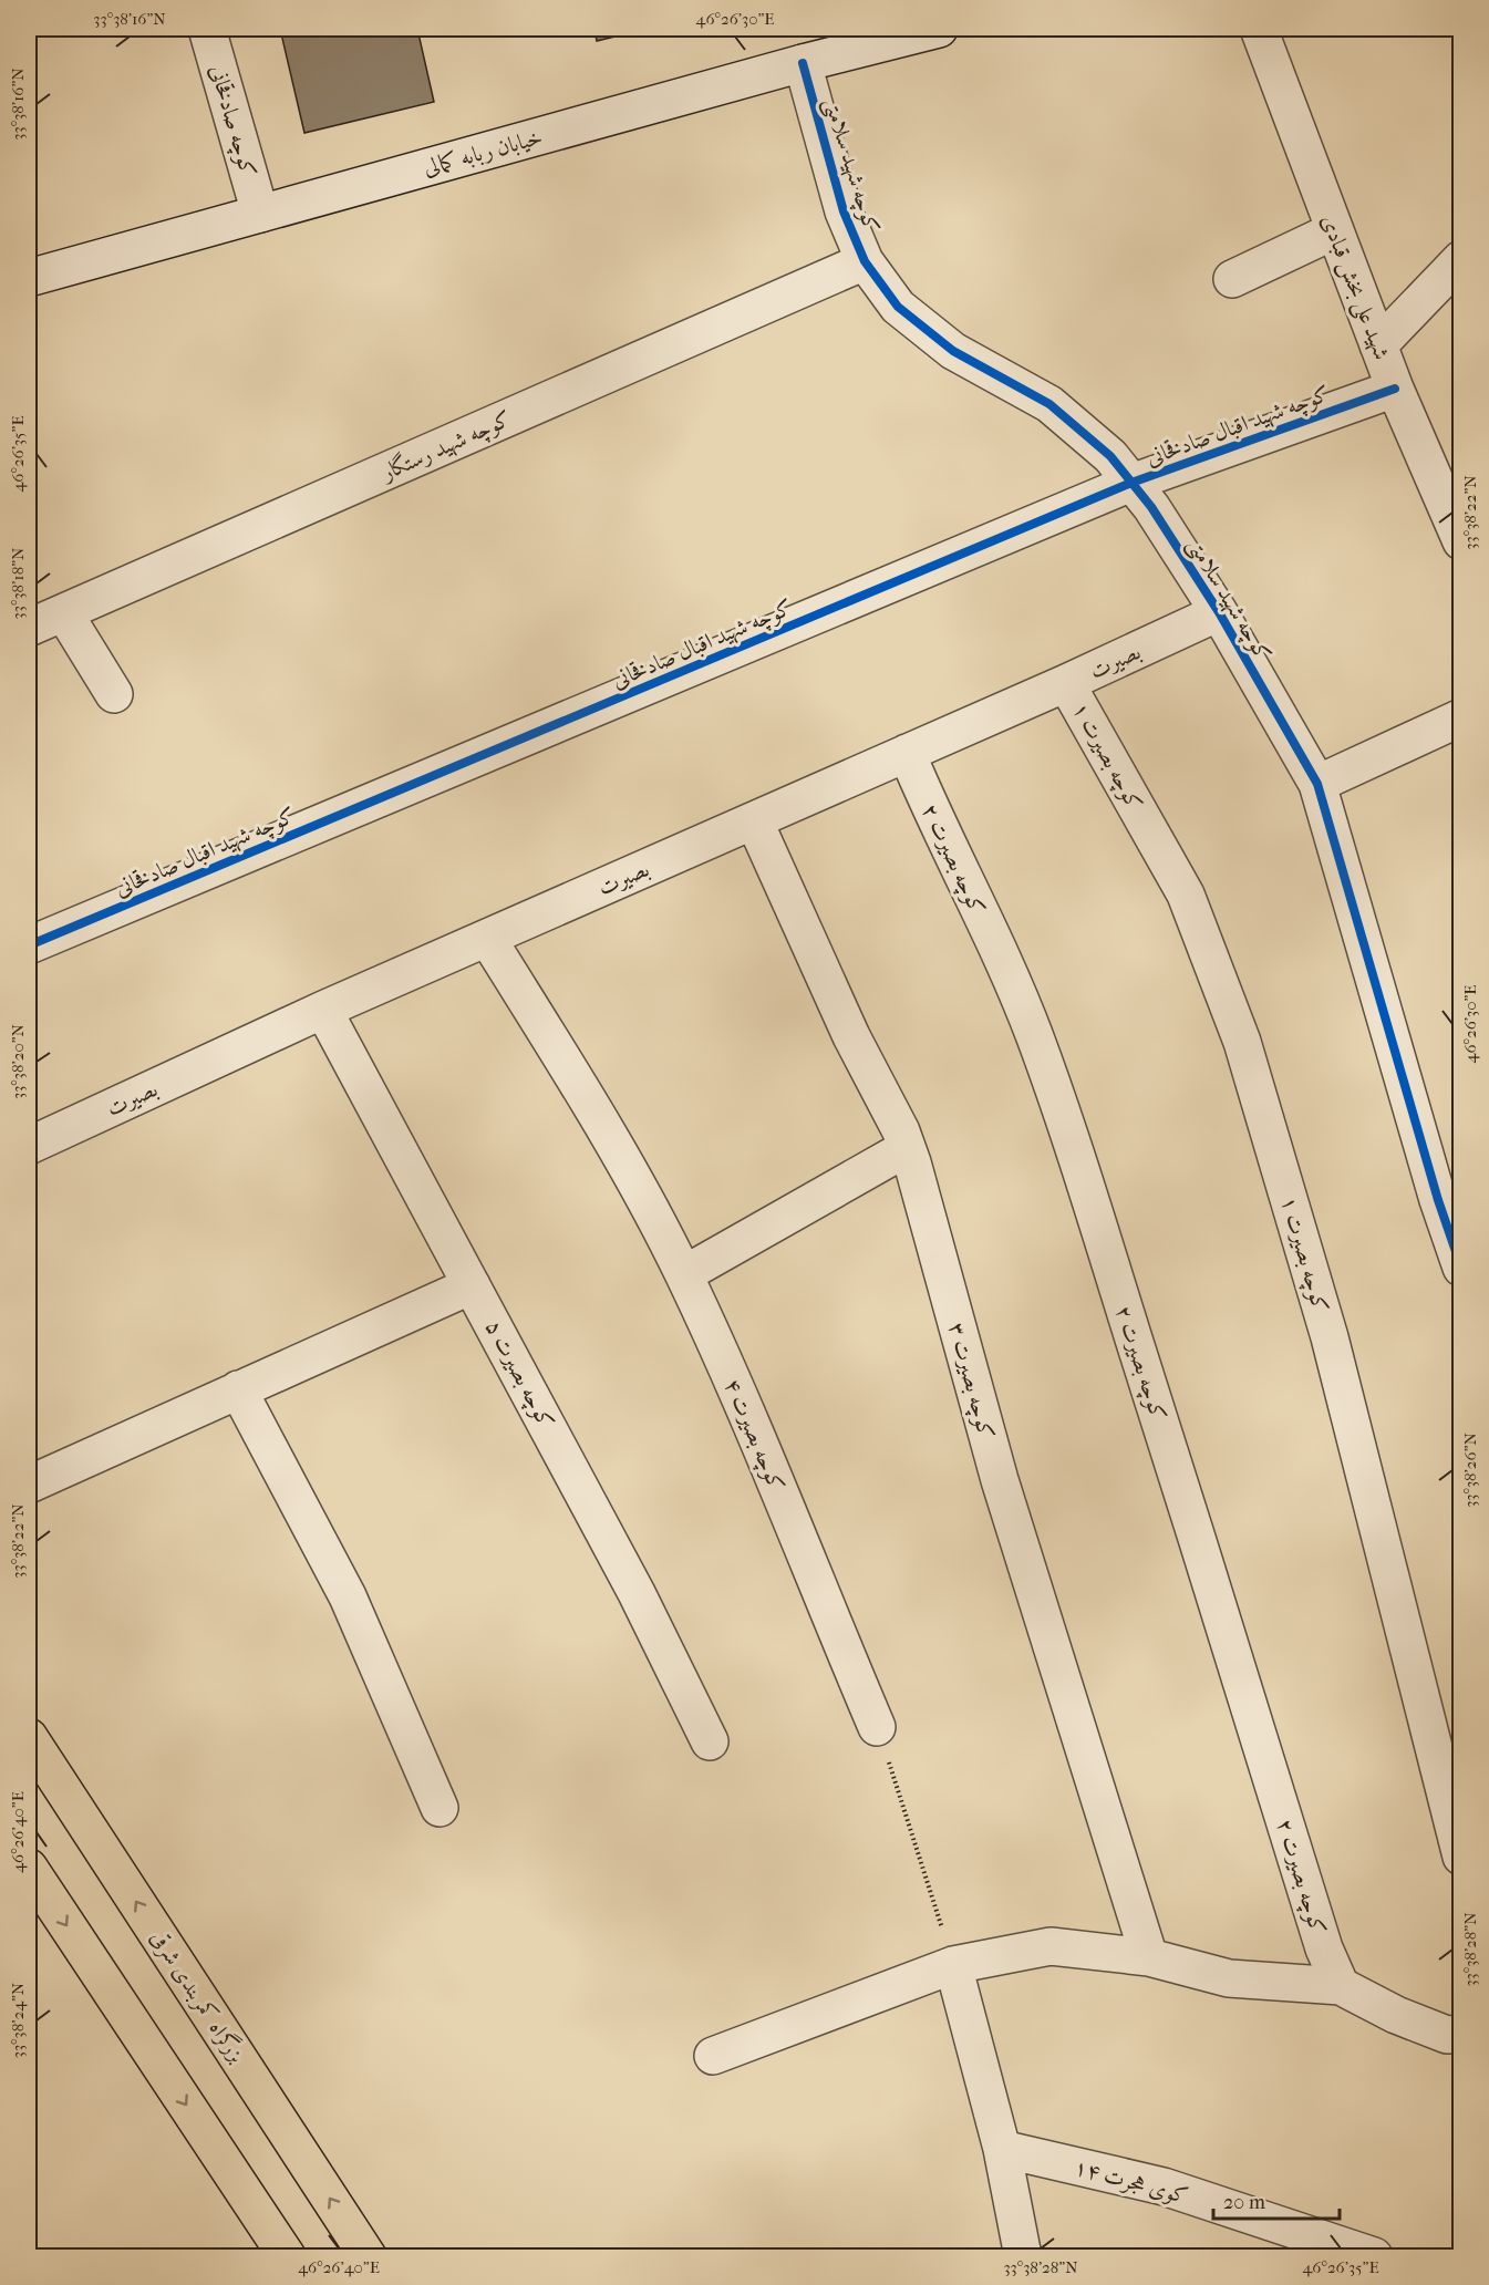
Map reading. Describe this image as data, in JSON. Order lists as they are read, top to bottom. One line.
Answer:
{"streets":{"highway":["بزرگراه کمربندی شرقی"],"street":["کوچه صادقخانی","خیابان ربابه کمالی","کوچه شهید سلامتی","شهید علی بخش قبادی","کوچه شهید اقبال صادقخانی","کوچه شهید رستگار","بصیرت","کوچه بصیرت ۱","کوچه بصیرت ۲","کوچه بصیرت ۵","کوچه بصیرت ۳","کوچه بصیرت ۴","کوی هجرت ۱۴"]},"crossings":[["کوچه صادقخانی","خیابان ربابه کمالی"],["خیابان ربابه کمالی","کوچه شهید سلامتی"],["کوچه شهید سلامتی","کوچه شهید اقبال صادقخانی"],["کوچه شهید سلامتی","کوچه شهید رستگار"],["کوچه شهید سلامتی","بصیرت"],["شهید علی بخش قبادی","کوچه شهید اقبال صادقخانی"],["بصیرت","کوچه بصیرت ۱"],["بصیرت","کوچه بصیرت ۲"],["بصیرت","کوچه بصیرت ۵"],["بصیرت","کوچه بصیرت ۳"],["بصیرت","کوچه بصیرت ۴"]],"scale_bar":"20 m","coordinates":["33°38'16\"N","46°26'30\"E","46°26'35\"E","33°38'22\"N","33°38'18\"N","33°38'20\"N","33°38'26\"N","46°26'40\"E","33°38'28\"N","33°38'24\"N"]}
